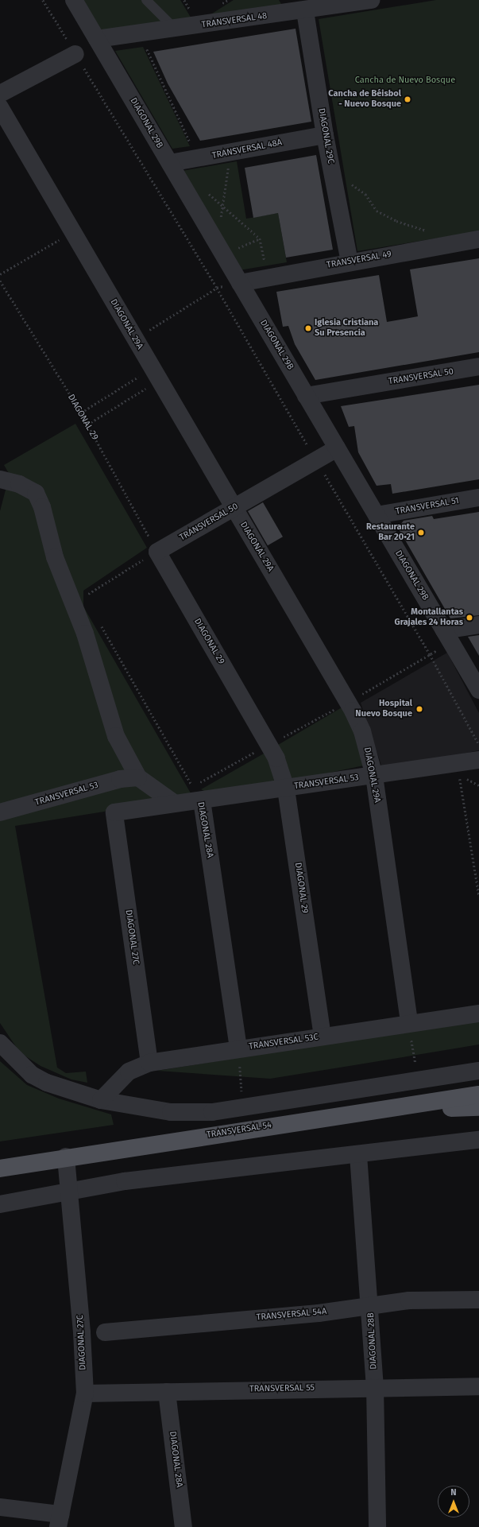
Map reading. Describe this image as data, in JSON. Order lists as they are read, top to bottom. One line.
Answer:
{"streets":{"main road":["TRANSVERSAL 54"],"street":["TRANSVERSAL 48","DIAGONAL 29B","DIAGONAL 29C","TRANSVERSAL 48A","TRANSVERSAL 49","DIAGONAL 29A","TRANSVERSAL 50","DIAGONAL 29","TRANSVERSAL 51","TRANSVERSAL 53","DIAGONAL 28A","DIAGONAL 27C","TRANSVERSAL 53C","TRANSVERSAL 54A","DIAGONAL 28B","TRANSVERSAL 55"]},"crossings":[["TRANSVERSAL 48","DIAGONAL 29B"],["TRANSVERSAL 48","DIAGONAL 29C"],["DIAGONAL 29B","TRANSVERSAL 48A"],["DIAGONAL 29B","TRANSVERSAL 49"],["DIAGONAL 29B","TRANSVERSAL 50"],["DIAGONAL 29B","TRANSVERSAL 51"],["DIAGONAL 29C","TRANSVERSAL 48A"],["DIAGONAL 29C","TRANSVERSAL 49"],["DIAGONAL 29A","TRANSVERSAL 50"],["DIAGONAL 29A","TRANSVERSAL 53"],["DIAGONAL 29A","TRANSVERSAL 53C"],["TRANSVERSAL 50","DIAGONAL 29"],["DIAGONAL 29","TRANSVERSAL 53"],["DIAGONAL 29","TRANSVERSAL 53C"],["TRANSVERSAL 53","DIAGONAL 28A"],["TRANSVERSAL 53","DIAGONAL 27C"],["DIAGONAL 28A","TRANSVERSAL 53C"],["DIAGONAL 28A","TRANSVERSAL 55"],["DIAGONAL 27C","TRANSVERSAL 53C"],["DIAGONAL 27C","TRANSVERSAL 54"],["DIAGONAL 27C","TRANSVERSAL 55"],["TRANSVERSAL 54A","DIAGONAL 28B"],["DIAGONAL 28B","TRANSVERSAL 55"]],"parks":["Cancha de Nuevo Bosque"],"places":["Cancha de Béisbol - Nuevo Bosque","Iglesia Cristiana Su Presencia","Restaurante Bar 20•21","Montallantas Grajales 24 Horas","Hospital Nuevo Bosque"],"north":"top"}
